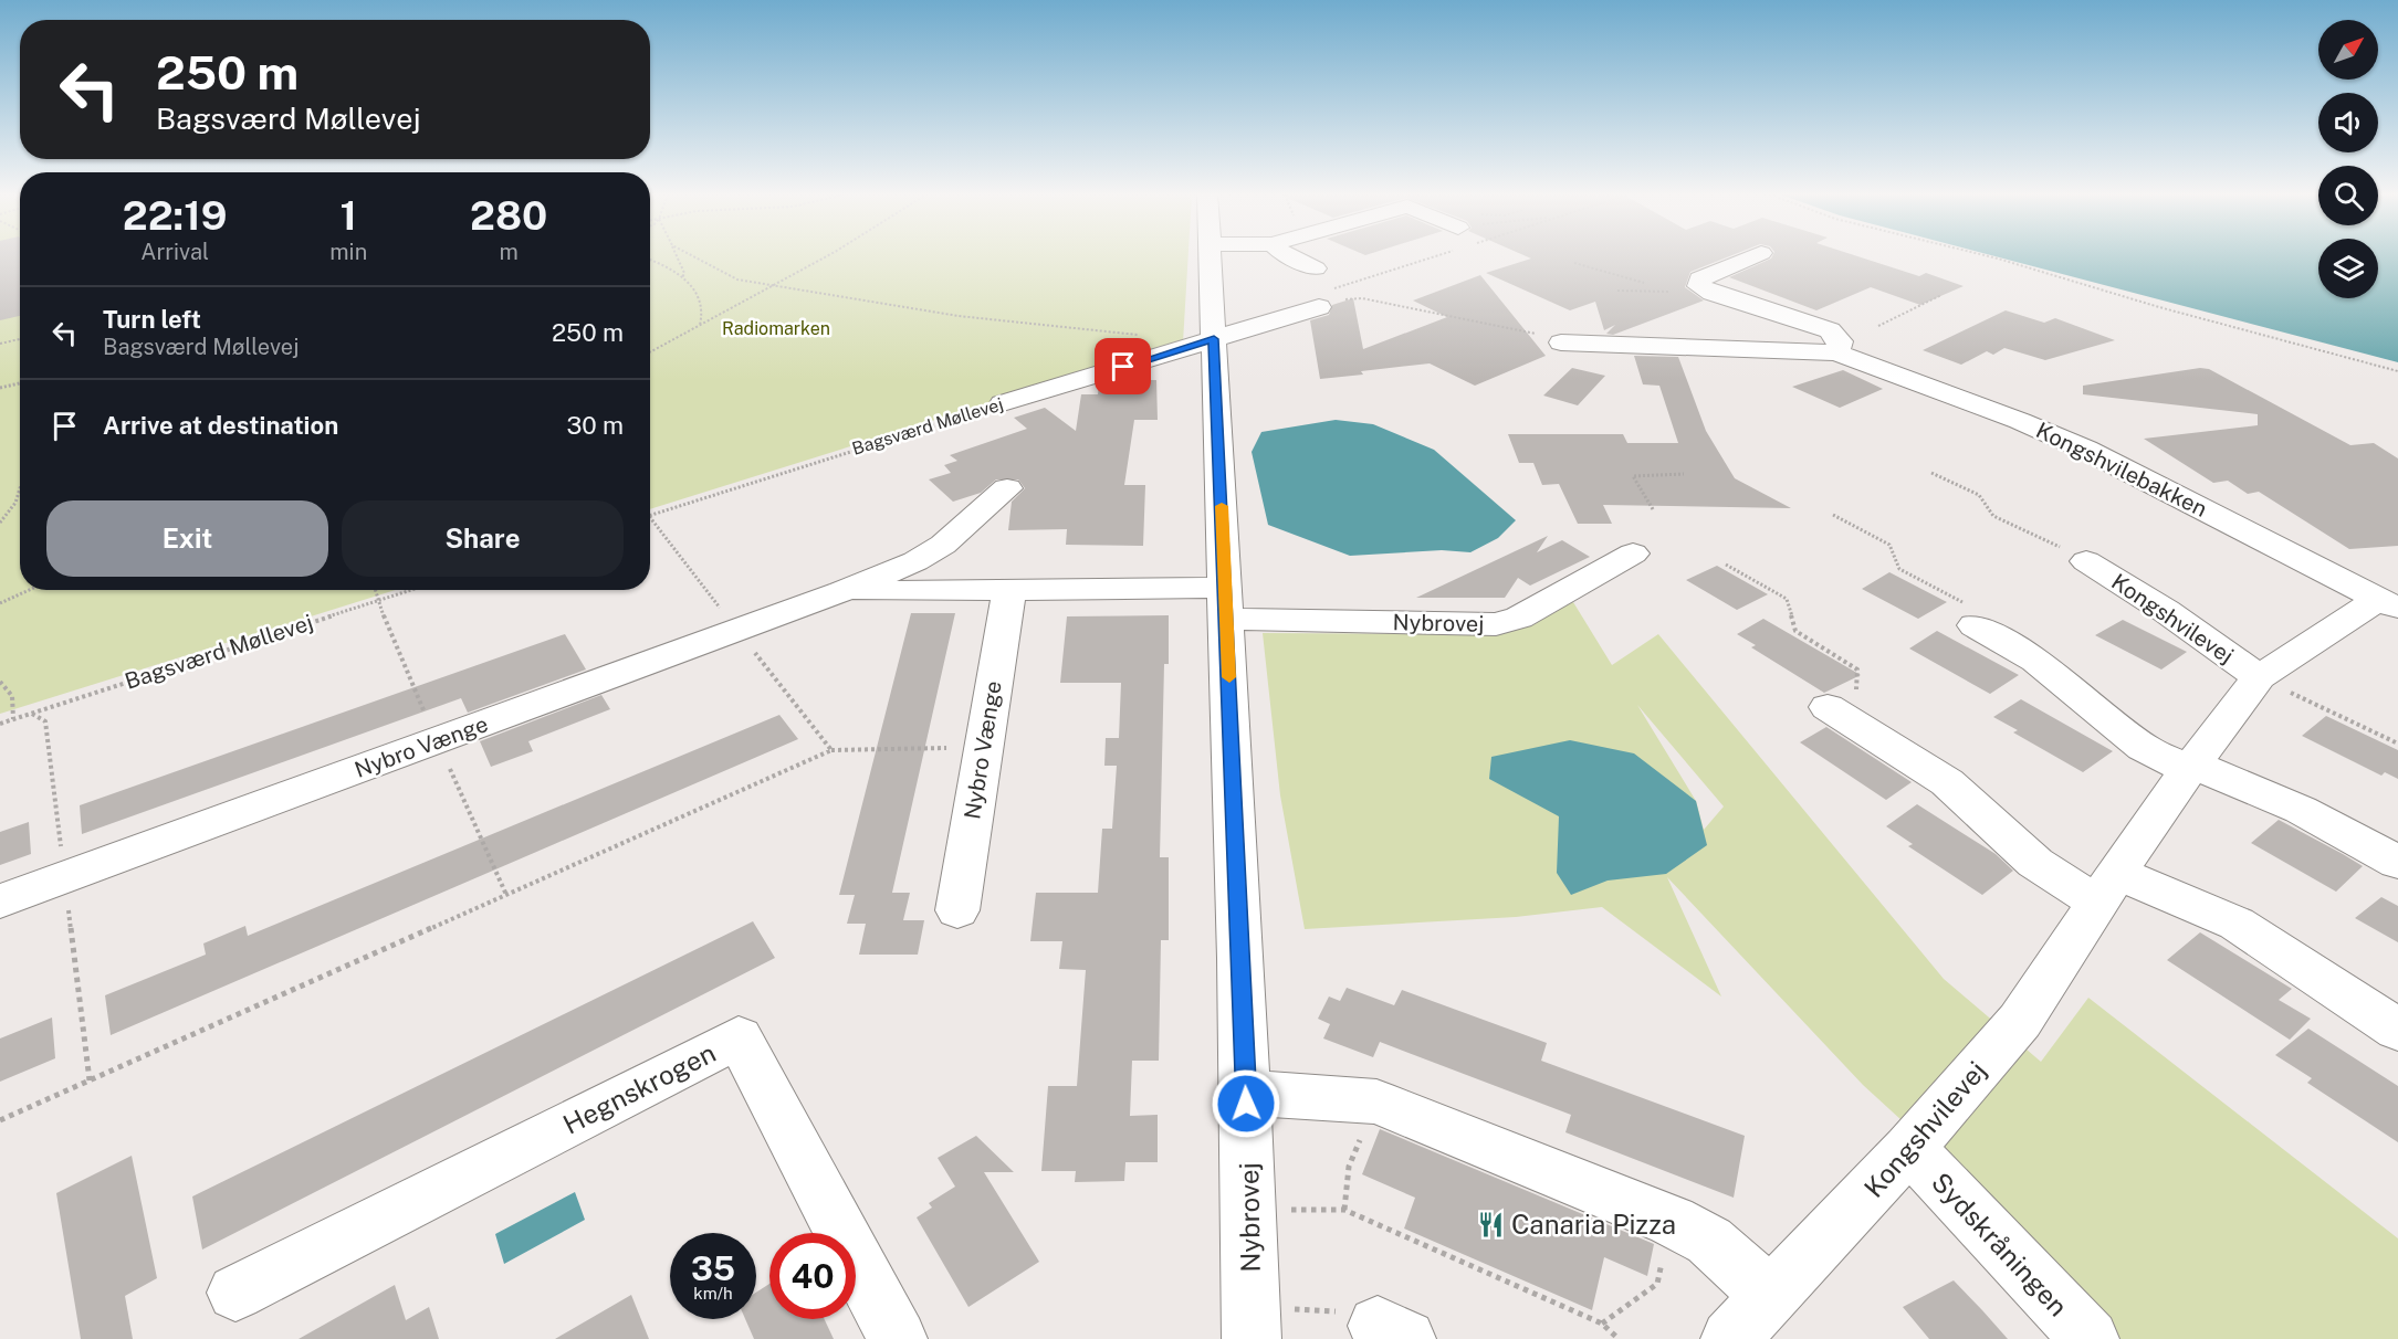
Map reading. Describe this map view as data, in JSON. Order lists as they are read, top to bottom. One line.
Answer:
{"streets":{"street":["Bagsværd Møllevej","Kongshvilebakken","Kongshvilevej","Nybrovej","Nybro Vænge","Hegnskrogen","Sydskråningen"]},"crossings":[["Bagsværd Møllevej","Nybrovej"],["Kongshvilebakken","Kongshvilevej"],["Kongshvilevej","Sydskråningen"],["Nybrovej","Nybro Vænge"]],"parks":["Radiomarken"],"places":{"restaurant":["Canaria Pizza"]},"north":"top right","page":{"turn":["250 m","Bagsværd Møllevej"],"eta":["22:19","Arrival","1","min","280","m"],"list":[{"name":"Turn left","note":"Bagsværd Møllevej","value":"250 m"},{"name":"Arrive at destination","value":"30 m"}],"buttons":["Exit","Share"],"speed":"35 km/h","limit":"40"}}
